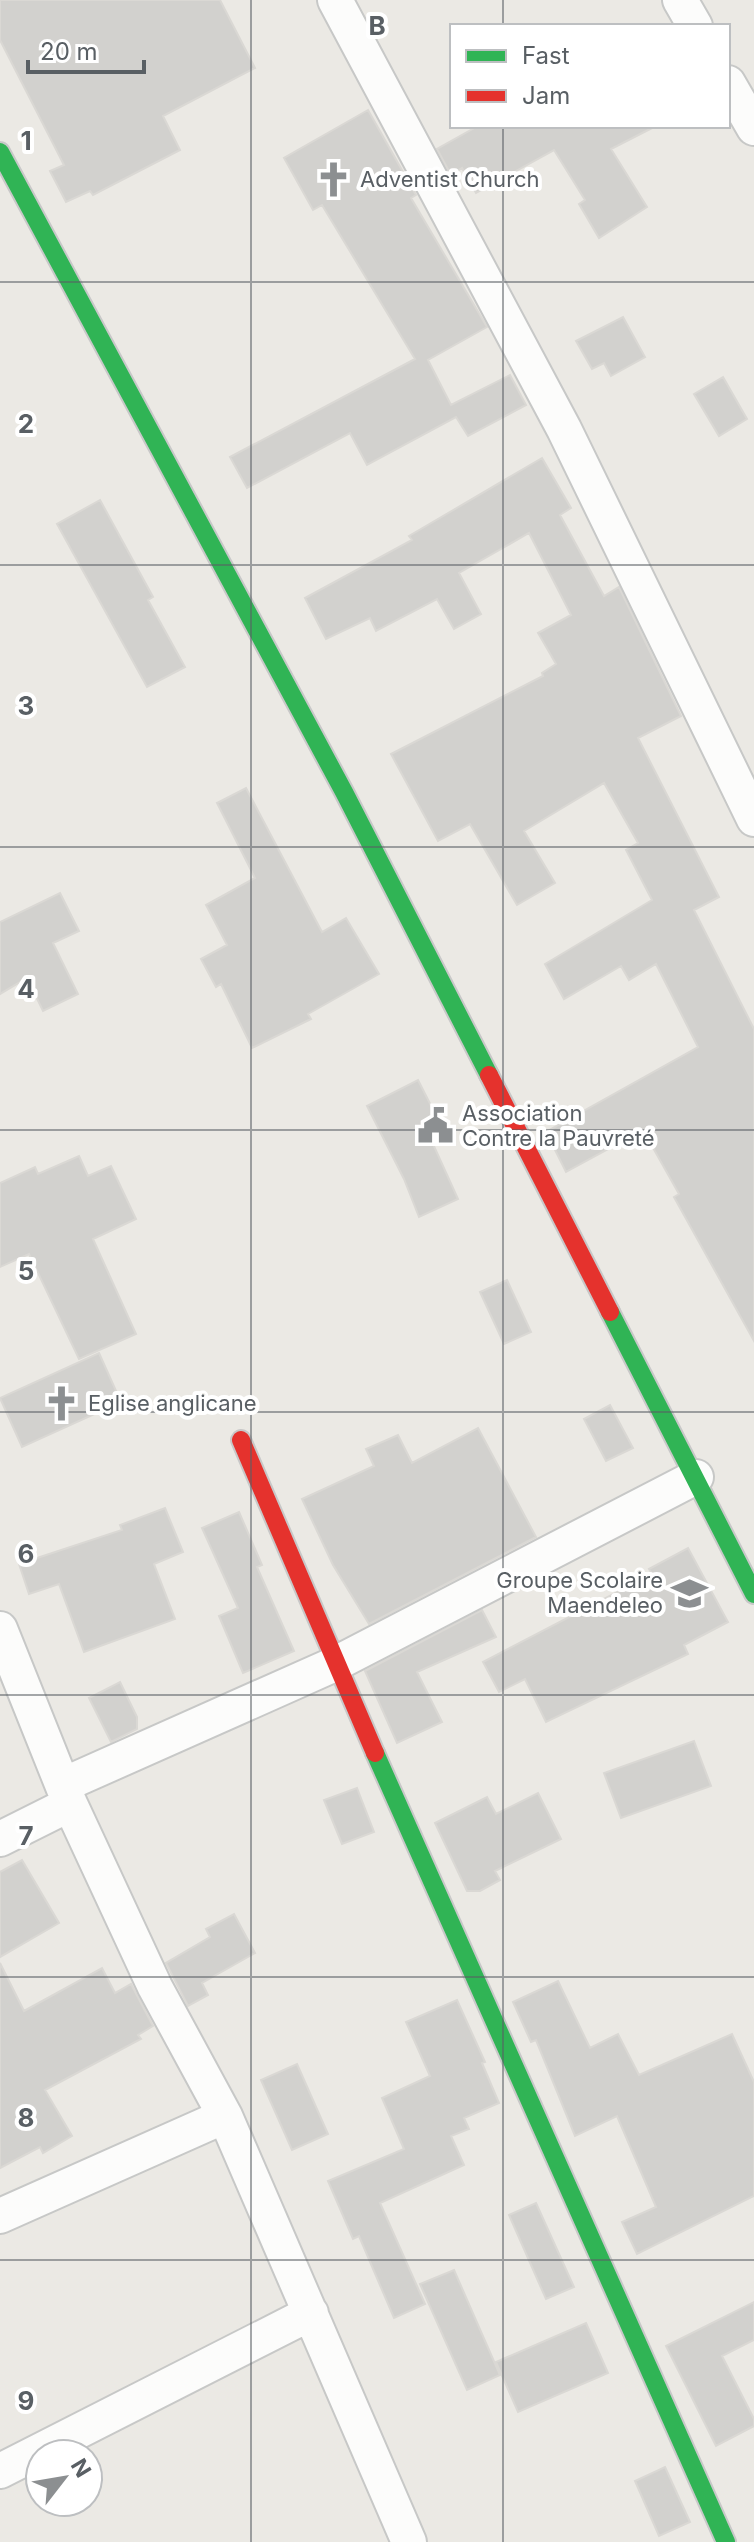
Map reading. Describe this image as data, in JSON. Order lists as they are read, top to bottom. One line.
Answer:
{"places":{"church":["Adventist Church","Eglise anglicane"],"public building":["Association Contre la Pauvreté"],"school or university":["Groupe Scolaire Maendeleo"]},"legend":["Fast","Jam"],"scale_bar":"20 m","north":"top right","grid":{"columns":["B"],"rows":["1","2","3","4","5","6","7","8","9"]}}
